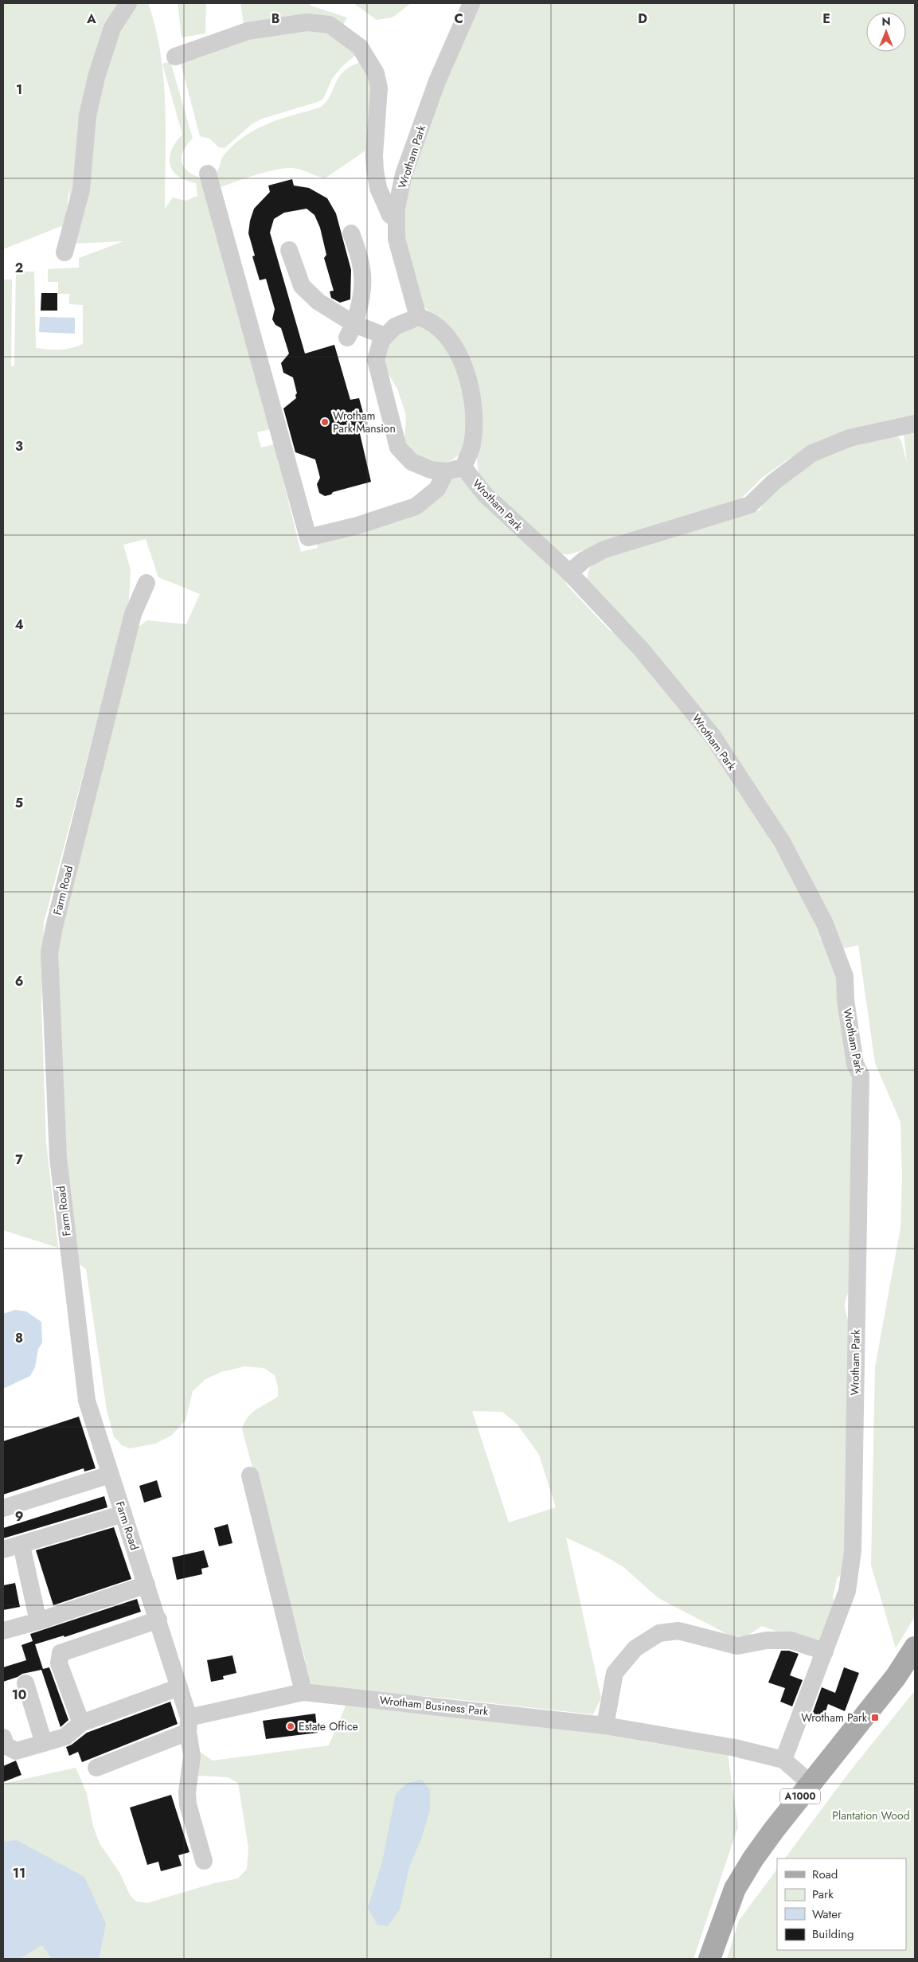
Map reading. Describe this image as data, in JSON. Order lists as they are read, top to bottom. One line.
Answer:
{"streets":{"main road":["A1000"],"lane":["Wrotham Park","Farm Road","Wrotham Business Park"]},"crossings":[["Wrotham Park","Wrotham Business Park"]],"parks":["Plantation Wood"],"places":{"other":["Wrotham Park Mansion","Estate Office"],"transit":["Wrotham Park"]},"legend":["Road","Park","Water","Building"],"north":"top","grid":{"columns":["A","B","C","D","E"],"rows":["1","2","3","4","5","6","7","8","9","10","11"]}}
